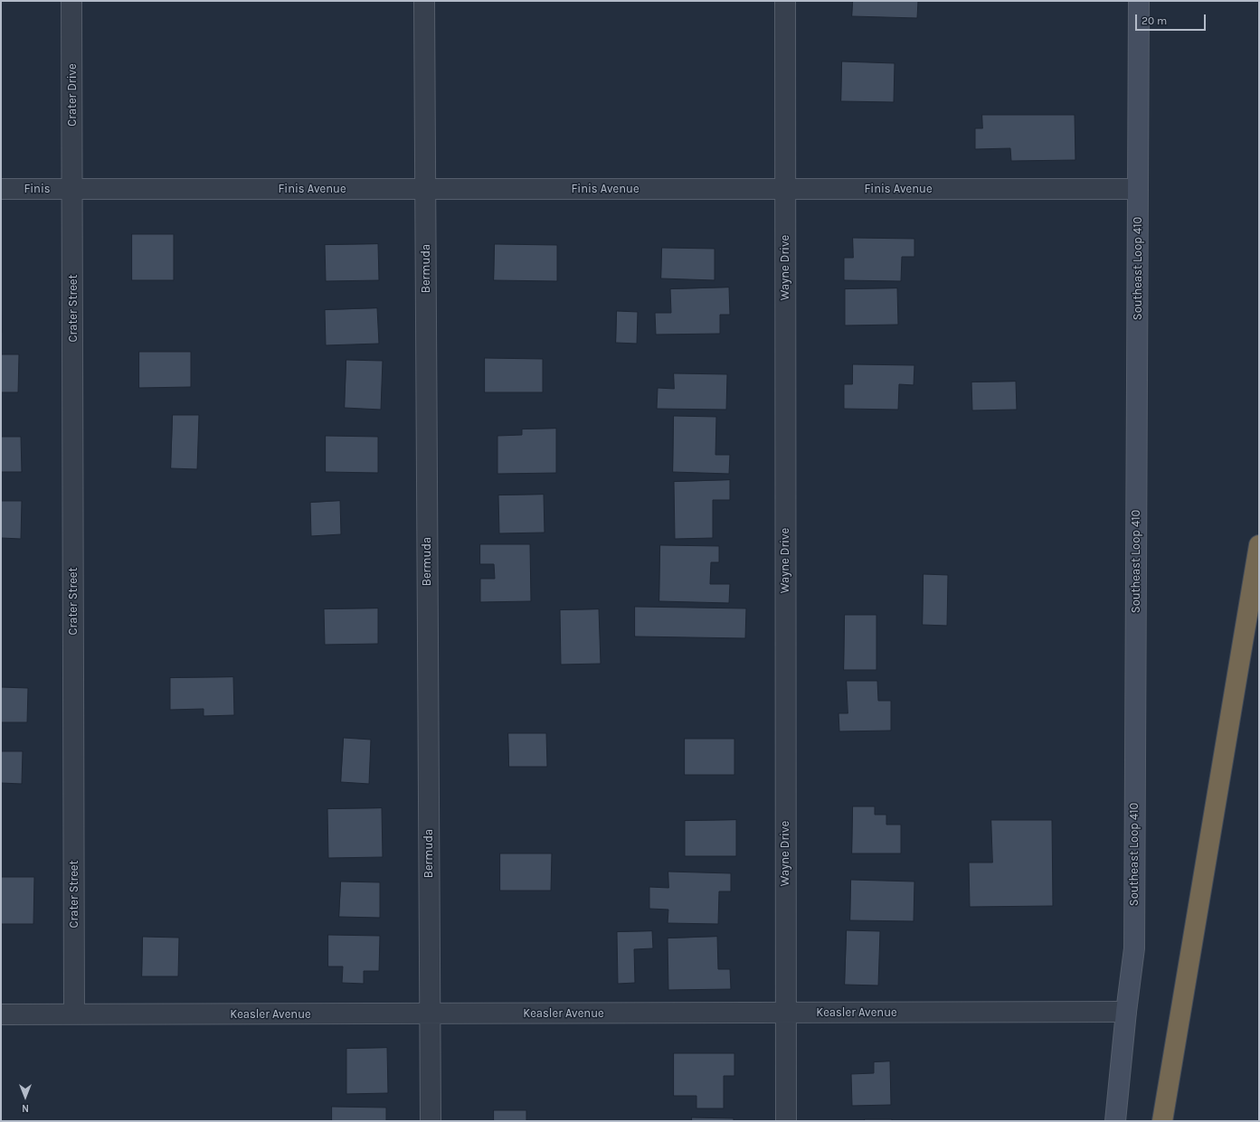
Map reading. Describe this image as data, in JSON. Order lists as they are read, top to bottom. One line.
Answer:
{"streets":{"main road":["Southeast Loop 410"],"street":["Crater Drive","Finis","Finis Avenue","Wayne Drive","Bermuda","Crater Street","Keasler Avenue"]},"crossings":[["Crater Drive","Finis"],["Crater Drive","Finis Avenue"],["Crater Drive","Crater Street"],["Finis","Finis Avenue"],["Finis","Crater Street"],["Finis Avenue","Wayne Drive"],["Finis Avenue","Bermuda"],["Finis Avenue","Southeast Loop 410"],["Finis Avenue","Crater Street"],["Wayne Drive","Keasler Avenue"],["Bermuda","Keasler Avenue"],["Southeast Loop 410","Keasler Avenue"],["Crater Street","Keasler Avenue"]],"scale_bar":"20 m","north":"bottom"}
